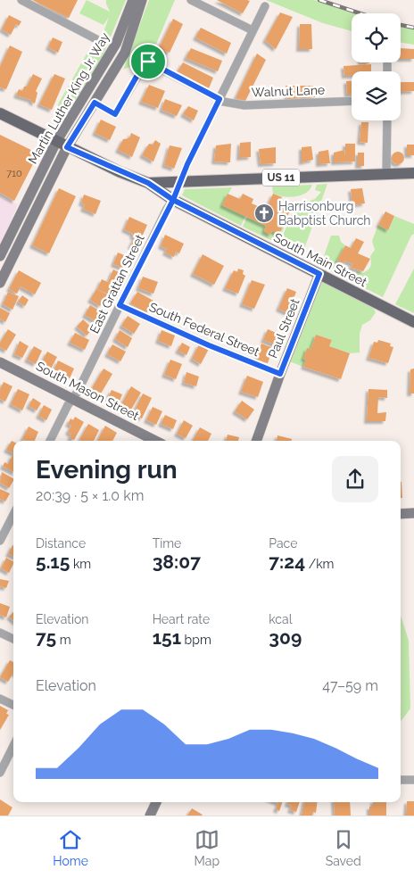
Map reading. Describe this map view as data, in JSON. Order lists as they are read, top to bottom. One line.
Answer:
{"streets":{"main road":["Martin Luther King Jr. Way","US 11","South Main Street","Paul Street","South Mason Street"],"street":["Walnut Lane","East Grattan Street","South Federal Street"]},"crossings":[["Walnut Lane","Martin Luther King Jr. Way"],["Walnut Lane","East Grattan Street"],["Martin Luther King Jr. Way","South Main Street"],["US 11","South Main Street"],["US 11","East Grattan Street"],["South Main Street","East Grattan Street"],["South Main Street","Paul Street"],["East Grattan Street","South Federal Street"],["East Grattan Street","South Mason Street"],["Paul Street","South Federal Street"]],"places":{"church":["Harrisonburg Babptist Church"]},"house_numbers":["710"],"page":{"heading":["Evening run","20:39 · 5 × 1.0 km"],"stats":[["Distance","5.15 km"],["Time","38:07"],["Pace","7:24 /km"],["Elevation","75 m"],["Heart rate","151 bpm"],["kcal","309"]],"chart":["Elevation","47–59 m"],"tabs":["Home","Map","Saved"]}}
